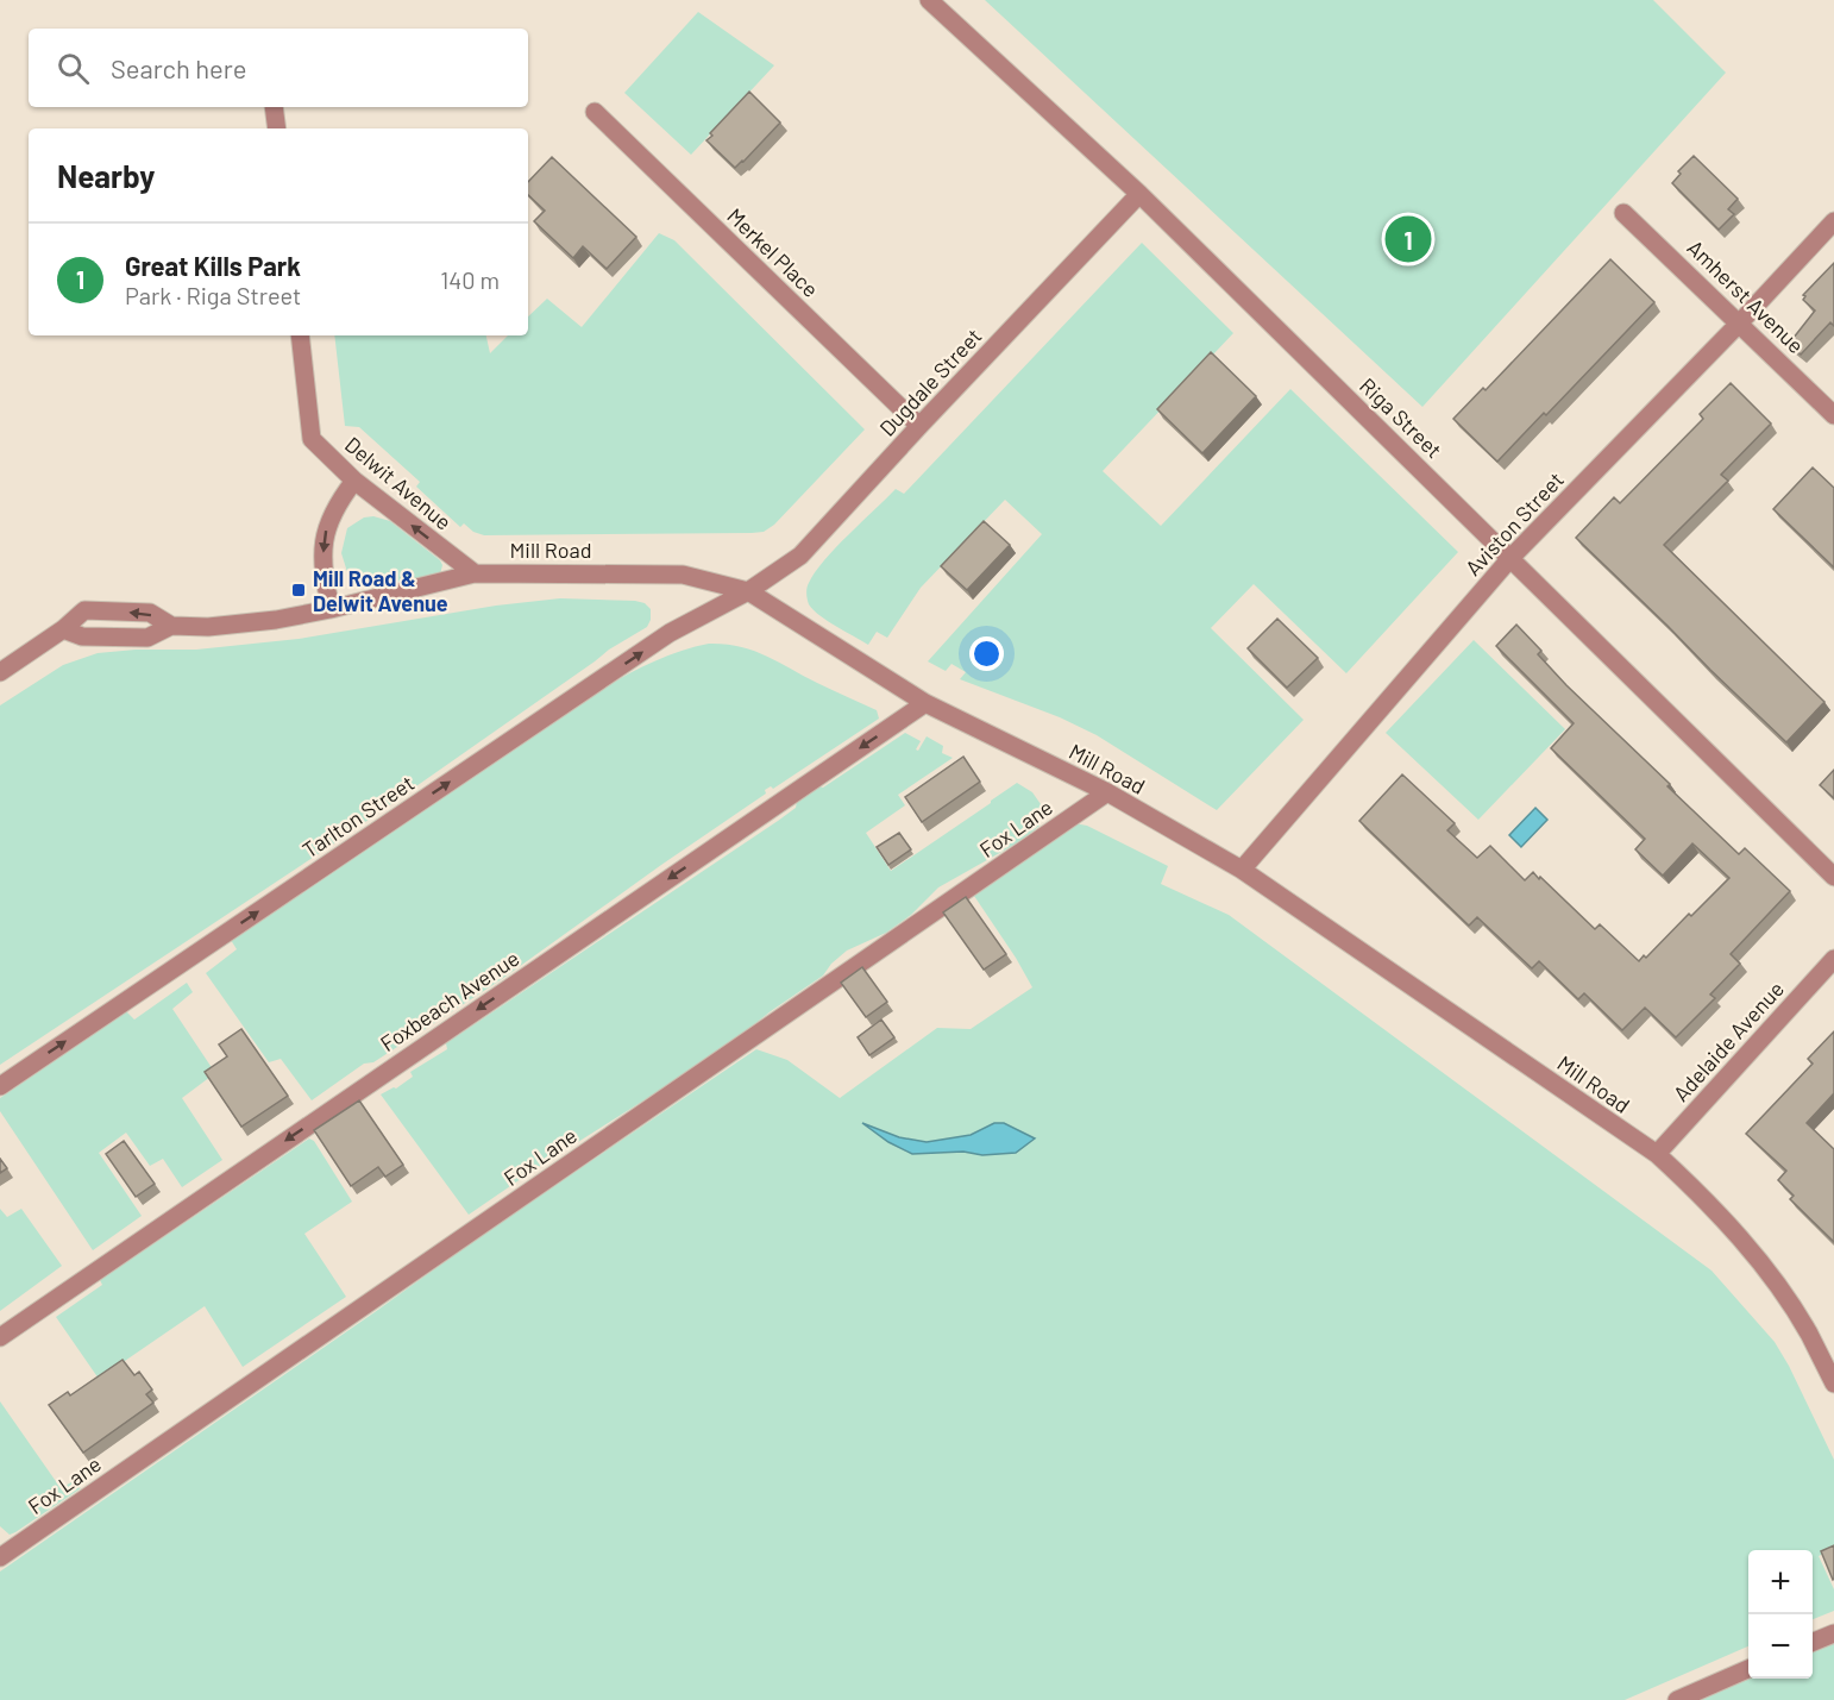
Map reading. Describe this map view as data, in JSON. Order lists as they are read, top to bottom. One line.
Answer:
{"streets":{"street":["Merkel Place","Amherst Avenue","Dugdale Street","Riga Street","Delwit Avenue","Aviston Street","Mill Road","Tarlton Street","Fox Lane","Foxbeach Avenue","Adelaide Avenue"]},"crossings":[["Merkel Place","Dugdale Street"],["Amherst Avenue","Aviston Street"],["Dugdale Street","Riga Street"],["Dugdale Street","Mill Road"],["Dugdale Street","Tarlton Street"],["Riga Street","Aviston Street"],["Delwit Avenue","Mill Road"],["Aviston Street","Mill Road"],["Mill Road","Tarlton Street"],["Mill Road","Fox Lane"],["Mill Road","Foxbeach Avenue"],["Mill Road","Adelaide Avenue"]],"one_way":["Delwit Avenue","Tarlton Street","Foxbeach Avenue"],"places":{"transit":["Mill Road & Delwit Avenue"]},"page":{"search":"Search here","heading":"Nearby","pins":"1","list":[{"mark":"1","name":"Great Kills Park","note":"Park · Riga Street","value":"140 m"}],"map_buttons":["+","−"]}}
